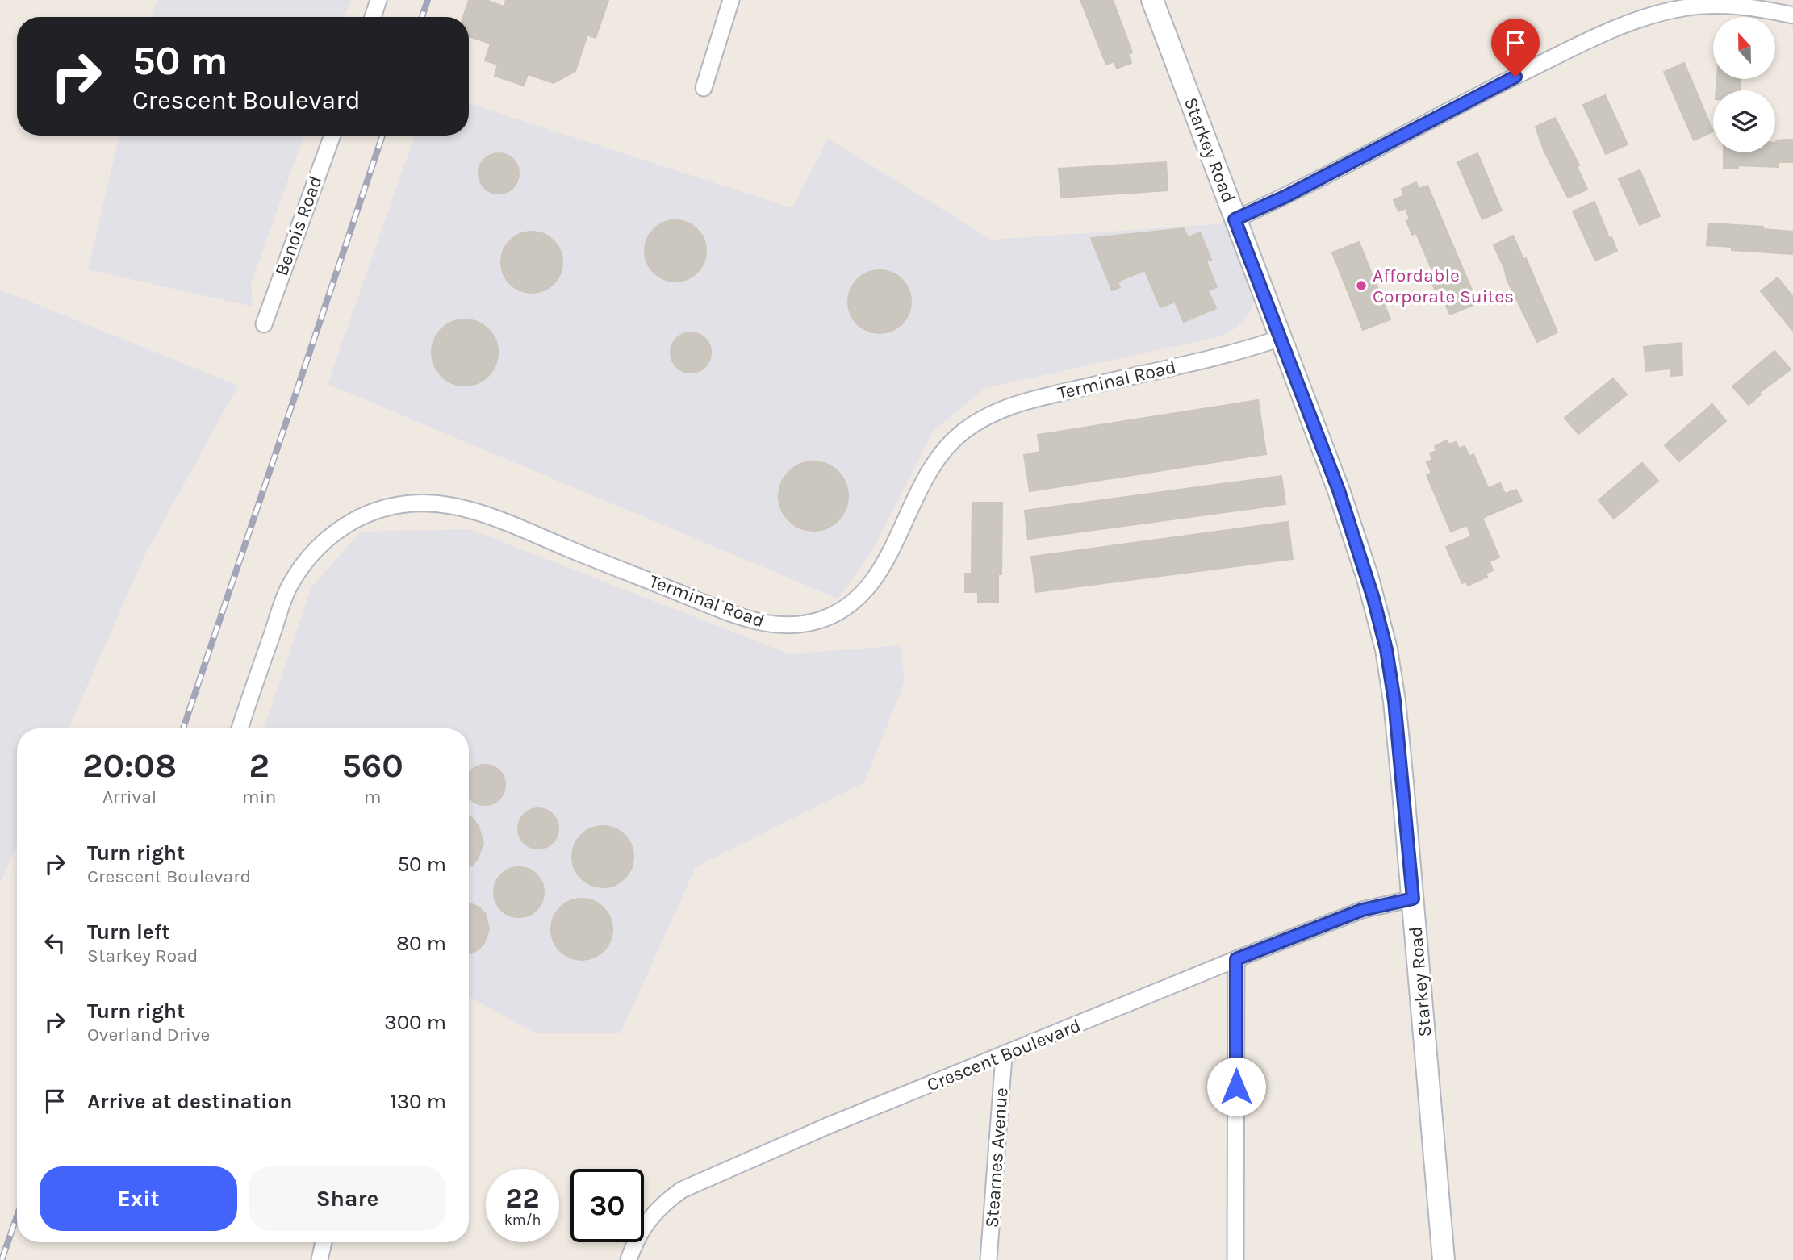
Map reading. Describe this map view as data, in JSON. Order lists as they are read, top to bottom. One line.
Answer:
{"streets":{"main road":["Starkey Road"],"street":["Benois Road","Terminal Road","Crescent Boulevard","Stearnes Avenue"]},"crossings":[["Starkey Road","Terminal Road"],["Starkey Road","Crescent Boulevard"],["Crescent Boulevard","Stearnes Avenue"]],"places":["Affordable Corporate Suites"],"north":"top","page":{"turn":["50 m","Crescent Boulevard"],"eta":["20:08","Arrival","2","min","560","m"],"list":[{"name":"Turn right","note":"Crescent Boulevard","value":"50 m"},{"name":"Turn left","note":"Starkey Road","value":"80 m"},{"name":"Turn right","note":"Overland Drive","value":"300 m"},{"name":"Arrive at destination","value":"130 m"}],"buttons":["Exit","Share"],"speed":"22 km/h","limit":"30"}}
